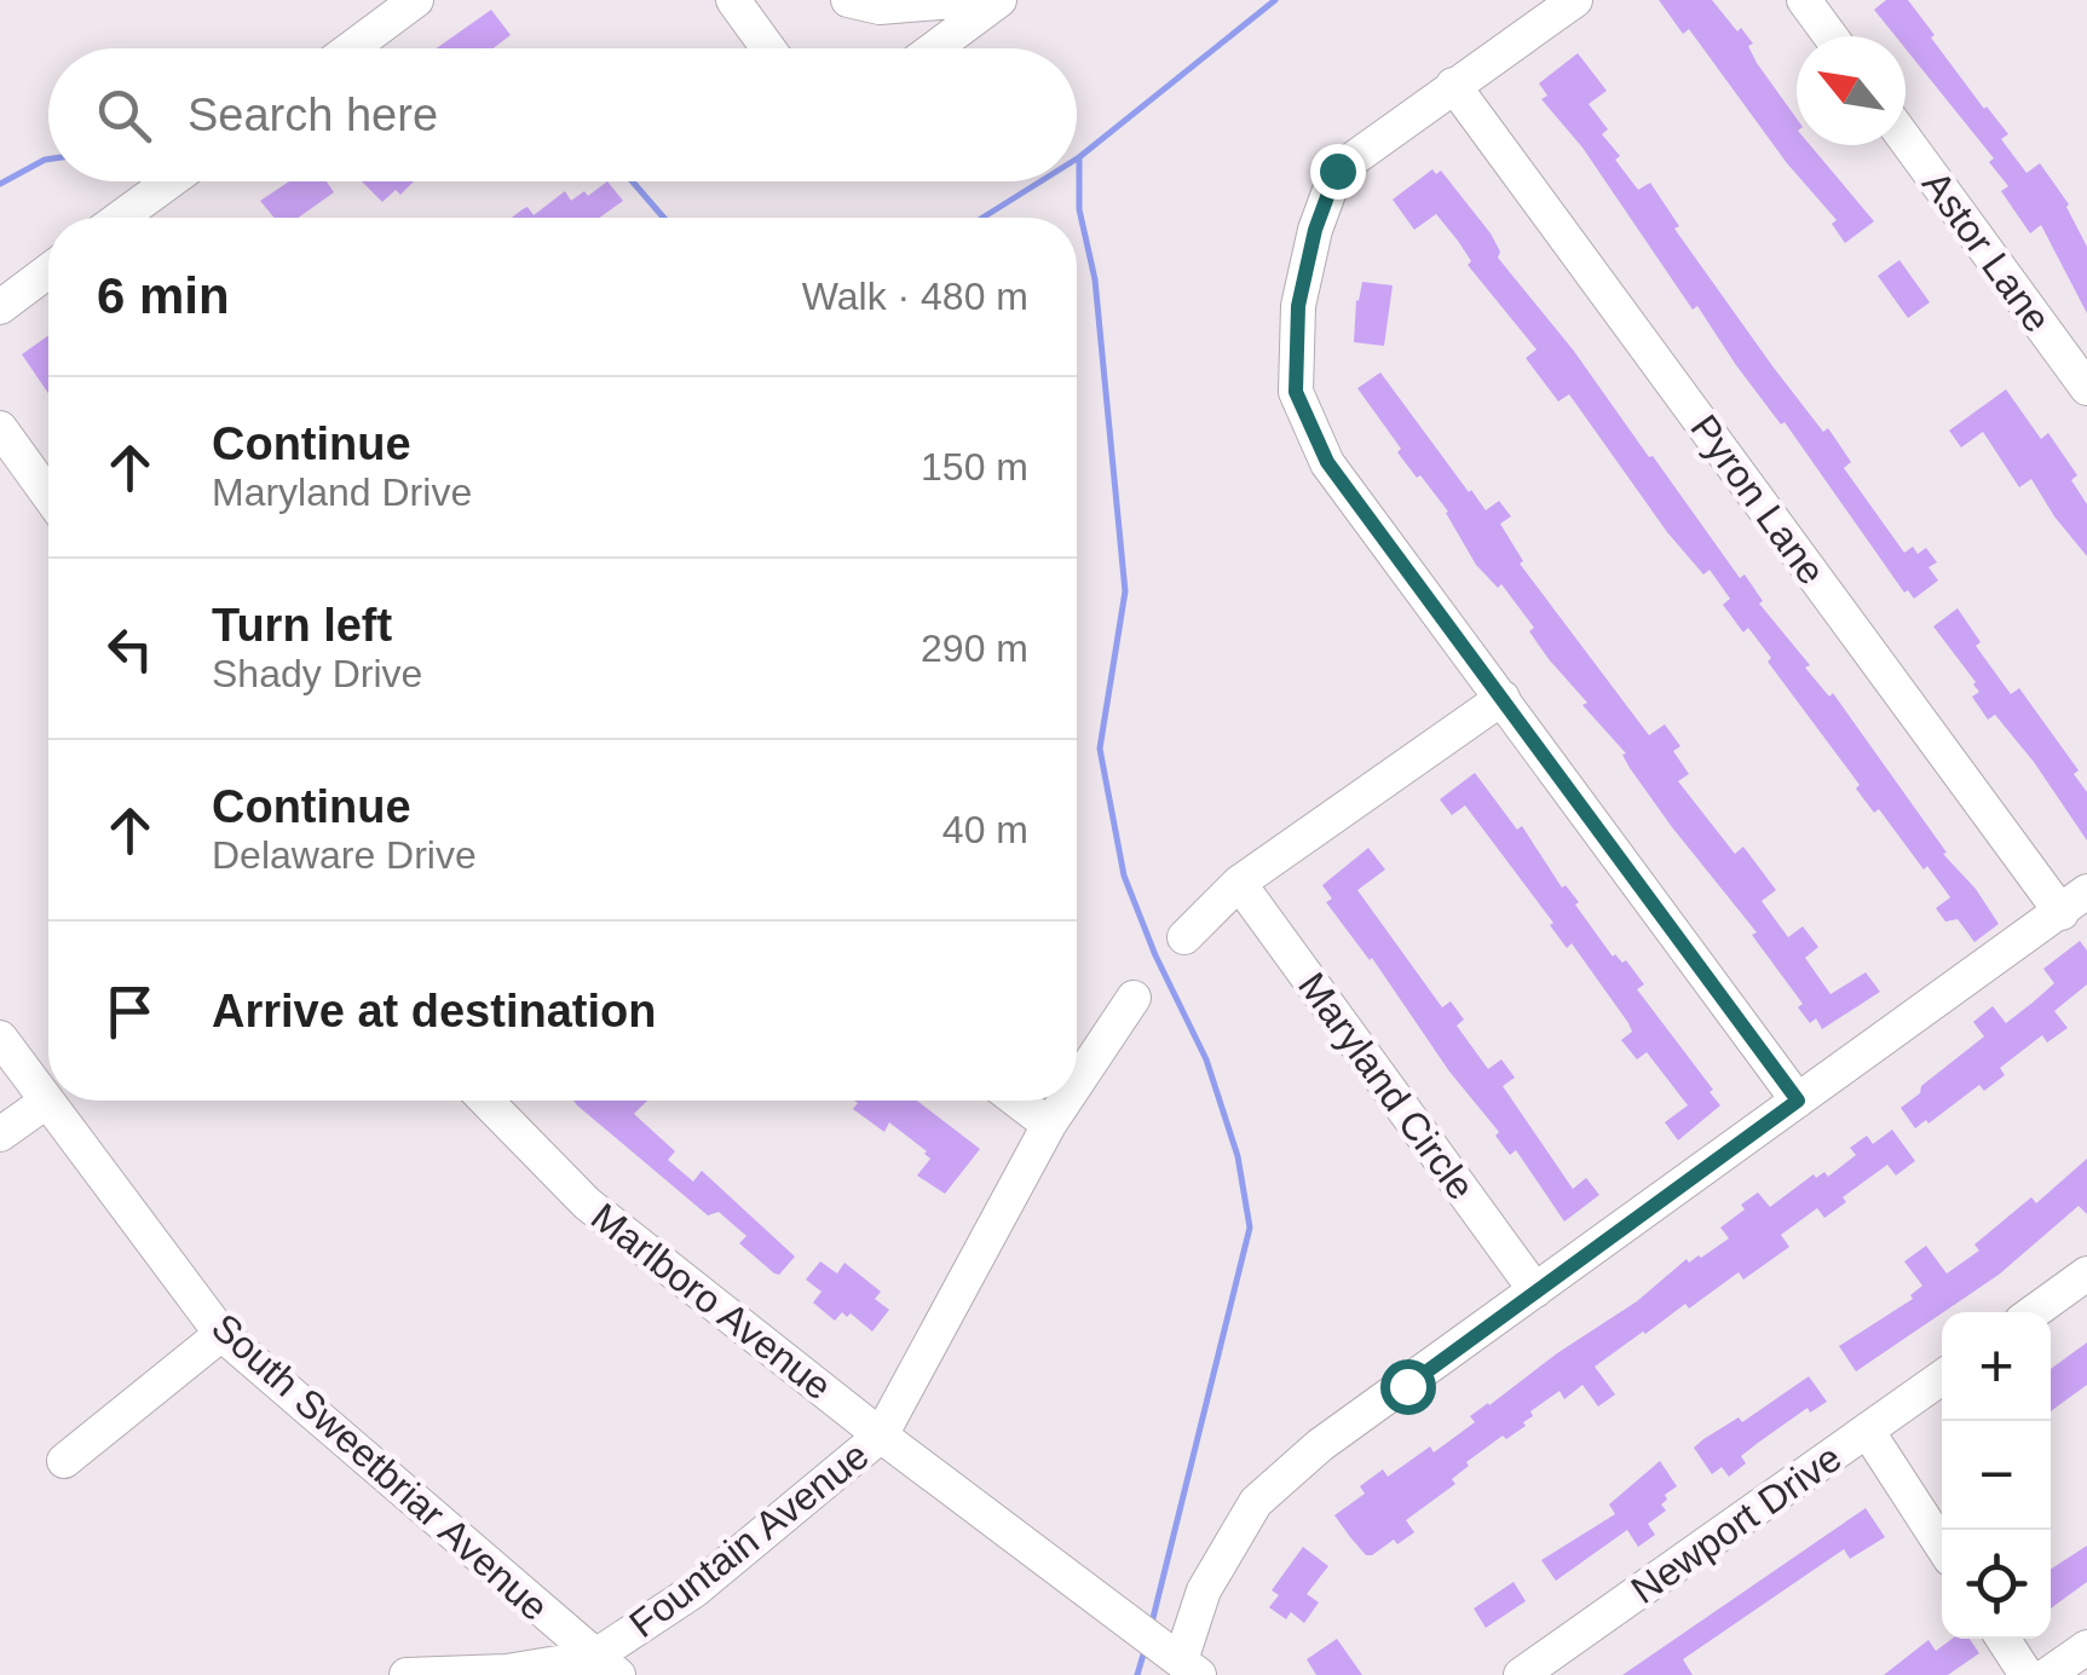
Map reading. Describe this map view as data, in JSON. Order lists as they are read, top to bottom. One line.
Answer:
{"streets":{"street":["Astor Lane","Pyron Lane","Maryland Circle","Marlboro Avenue","South Sweetbriar Avenue","Newport Drive","Fountain Avenue"]},"crossings":[["Marlboro Avenue","Fountain Avenue"],["South Sweetbriar Avenue","Fountain Avenue"]],"north":"top left","page":{"search":"Search here","heading":["6 min","Walk · 480 m"],"list":[["Continue","Maryland Drive","150 m"],["Turn left","Shady Drive","290 m"],["Continue","Delaware Drive","40 m"],"Arrive at destination"],"map_buttons":["+","−"]}}
